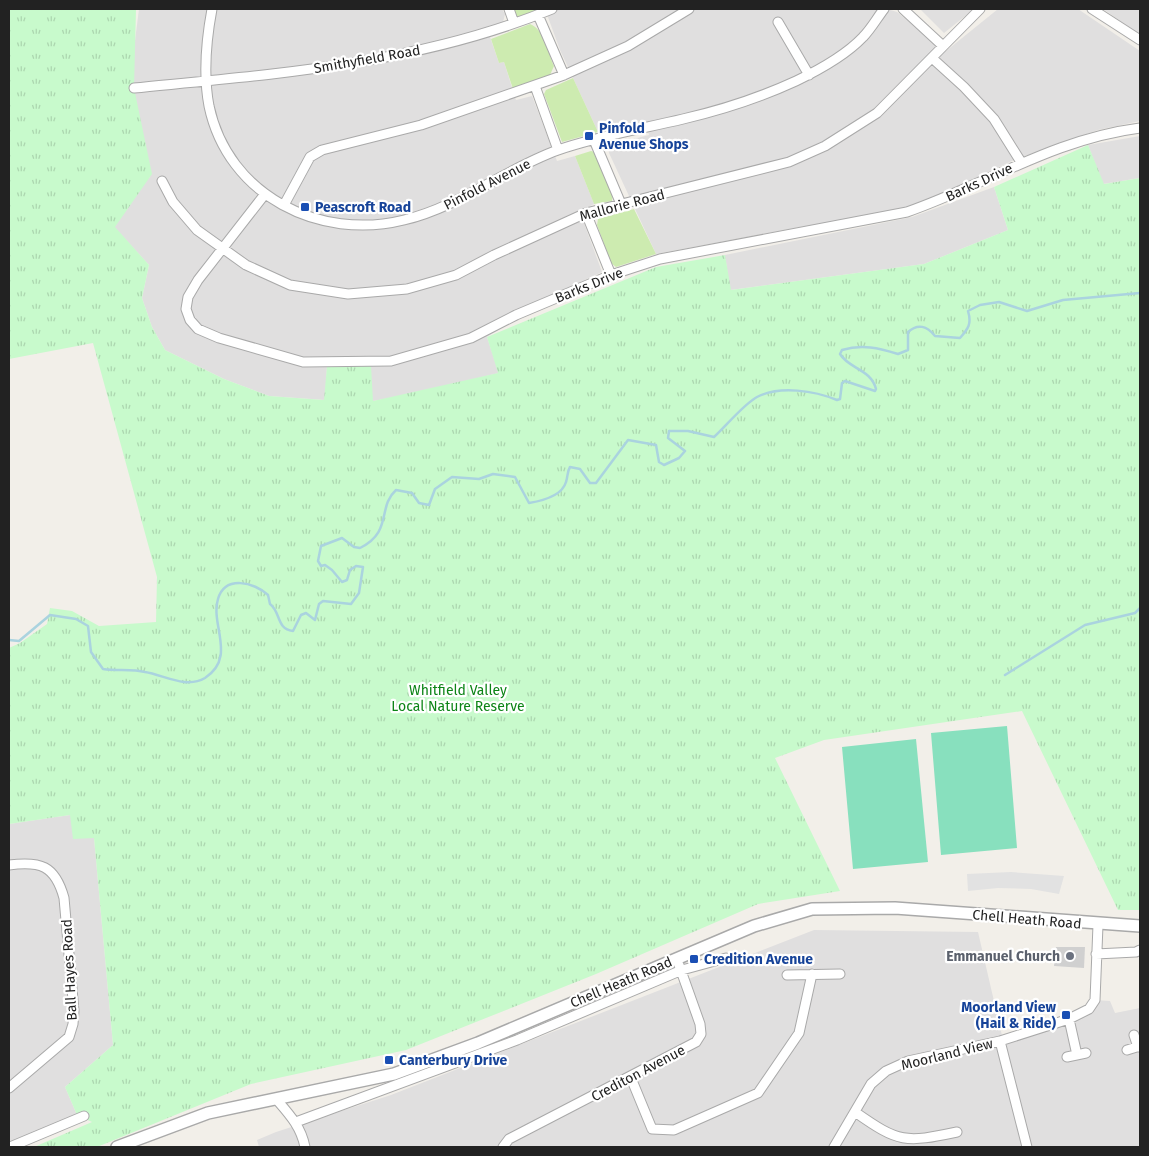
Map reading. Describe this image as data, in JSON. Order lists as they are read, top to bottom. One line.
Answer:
{"streets":{"street":["Smithyfield Road","Barks Drive","Pinfold Avenue","Mallorie Road","Chell Heath Road","Ball Hayes Road","Moorland View","Crediton Avenue"]},"crossings":[["Smithyfield Road","Pinfold Avenue"],["Barks Drive","Pinfold Avenue"],["Barks Drive","Mallorie Road"],["Chell Heath Road","Moorland View"],["Chell Heath Road","Crediton Avenue"]],"parks":["Whitfield Valley Local Nature Reserve"],"places":{"transit":["Pinfold Avenue Shops","Peascroft Road","Credition Avenue","Moorland View (Hail & Ride)","Canterbury Drive"],"other":["Emmanuel Church"]}}
